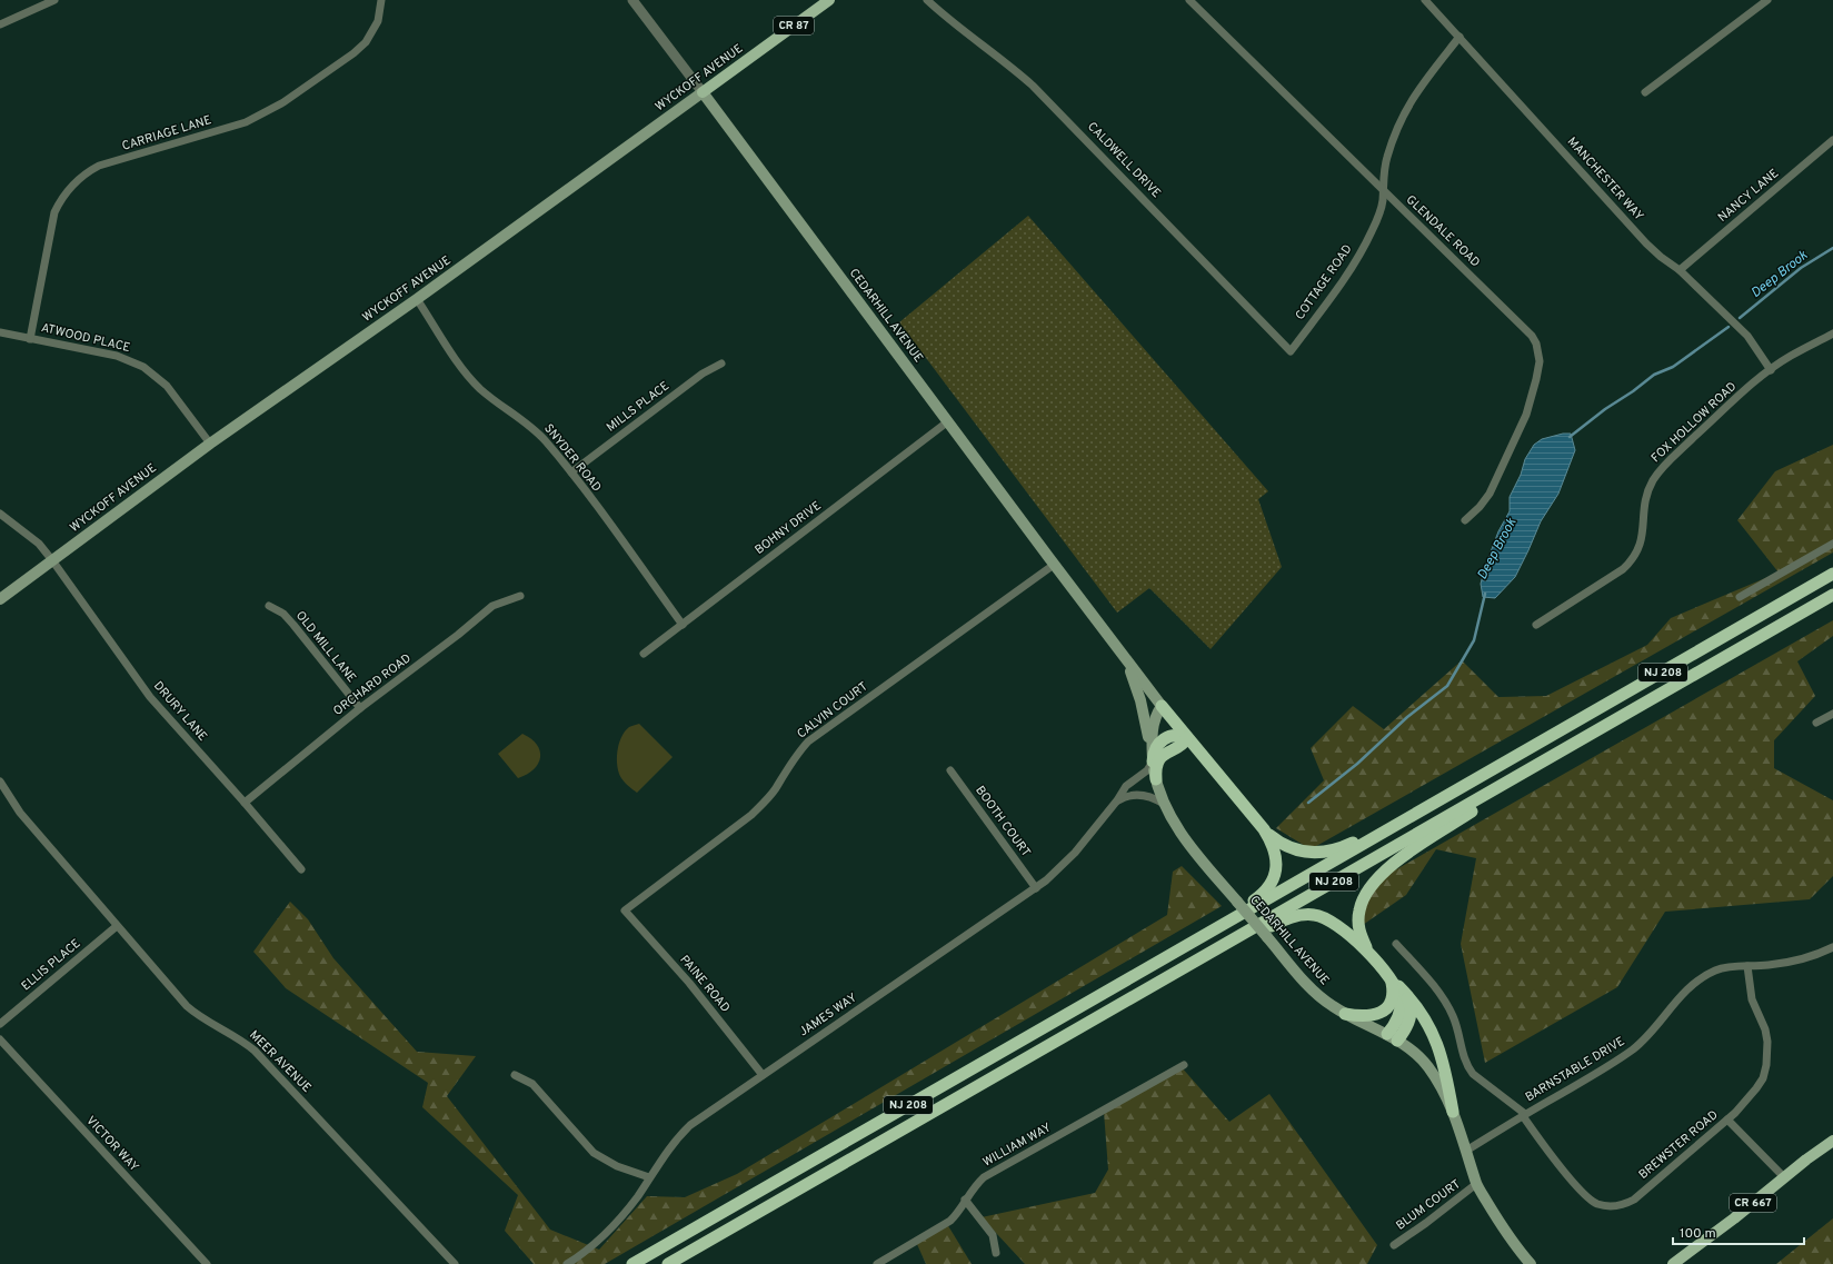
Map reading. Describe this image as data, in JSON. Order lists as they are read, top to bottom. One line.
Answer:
{"streets":{"highway":["NJ 208"],"main road":["CR 87","WYCKOFF AVENUE","CEDARHILL AVENUE","CR 667"],"street":["CARRIAGE LANE","CALDWELL DRIVE","MANCHESTER WAY","NANCY LANE","GLENDALE ROAD","COTTAGE ROAD","ATWOOD PLACE","MILLS PLACE","FOX HOLLOW ROAD","SNYDER ROAD","BOHNY DRIVE","OLD MILL LANE","ORCHARD ROAD","CALVIN COURT","DRURY LANE","BOOTH COURT","ELLIS PLACE","PAINE ROAD","JAMES WAY","MEER AVENUE","BARNSTABLE DRIVE","VICTOR WAY","WILLIAM WAY","BREWSTER ROAD","BLUM COURT"]},"crossings":[["WYCKOFF AVENUE","CEDARHILL AVENUE"],["WYCKOFF AVENUE","ATWOOD PLACE"],["WYCKOFF AVENUE","SNYDER ROAD"],["WYCKOFF AVENUE","DRURY LANE"],["CARRIAGE LANE","ATWOOD PLACE"],["CALDWELL DRIVE","COTTAGE ROAD"],["MANCHESTER WAY","NANCY LANE"],["MANCHESTER WAY","COTTAGE ROAD"],["MANCHESTER WAY","FOX HOLLOW ROAD"],["GLENDALE ROAD","COTTAGE ROAD"],["CEDARHILL AVENUE","BOHNY DRIVE"],["CEDARHILL AVENUE","CALVIN COURT"],["CEDARHILL AVENUE","JAMES WAY"],["CEDARHILL AVENUE","BARNSTABLE DRIVE"],["CEDARHILL AVENUE","BLUM COURT"],["MILLS PLACE","SNYDER ROAD"],["SNYDER ROAD","BOHNY DRIVE"],["OLD MILL LANE","ORCHARD ROAD"],["ORCHARD ROAD","DRURY LANE"],["CALVIN COURT","PAINE ROAD"],["BOOTH COURT","JAMES WAY"],["ELLIS PLACE","MEER AVENUE"],["PAINE ROAD","JAMES WAY"],["BARNSTABLE DRIVE","BREWSTER ROAD"]],"water":["Deep Brook"],"scale_bar":"100 m"}
